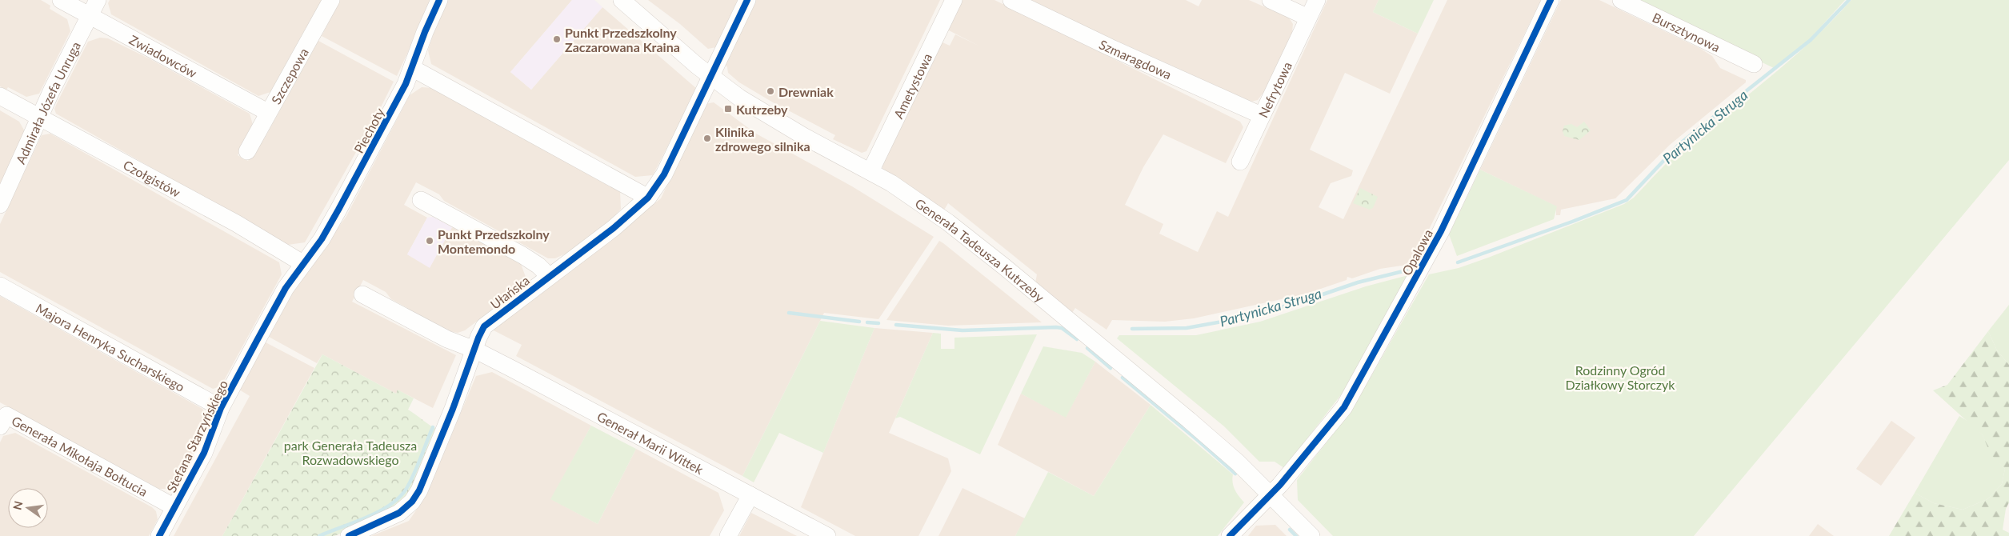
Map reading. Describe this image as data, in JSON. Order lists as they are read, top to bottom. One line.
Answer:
{"streets":{"street":["Bursztynowa","Zwiadowców","Szmaragdowa","Szczepowa","Ametystowa","Nefrytowa","Admirała Józefa Unruga","Piechoty","Czołgistów","Generała Tadeusza Kutrzeby","Opalowa","Ułańska","Majora Henryka Sucharskiego","Stefana Starzyńskiego","Generał Marii Wittek","Generała Mikołaja Bołtucia"]},"crossings":[["Zwiadowców","Szczepowa"],["Zwiadowców","Admirała Józefa Unruga"],["Szmaragdowa","Nefrytowa"],["Ametystowa","Generała Tadeusza Kutrzeby"],["Admirała Józefa Unruga","Czołgistów"],["Piechoty","Czołgistów"],["Piechoty","Stefana Starzyńskiego"],["Czołgistów","Stefana Starzyńskiego"],["Generała Tadeusza Kutrzeby","Opalowa"],["Generała Tadeusza Kutrzeby","Ułańska"],["Ułańska","Generał Marii Wittek"],["Majora Henryka Sucharskiego","Stefana Starzyńskiego"],["Stefana Starzyńskiego","Generała Mikołaja Bołtucia"]],"water":["Partynicka Struga"],"parks":["Rodzinny Ogród Działkowy Storczyk","park Generała Tadeusza Rozwadowskiego"],"places":{"other":["Punkt Przedszkolny Zaczarowana Kraina","Drewniak","Klinika zdrowego silnika","Punkt Przedszkolny Montemondo"],"transit":["Kutrzeby"]},"north":"left"}
